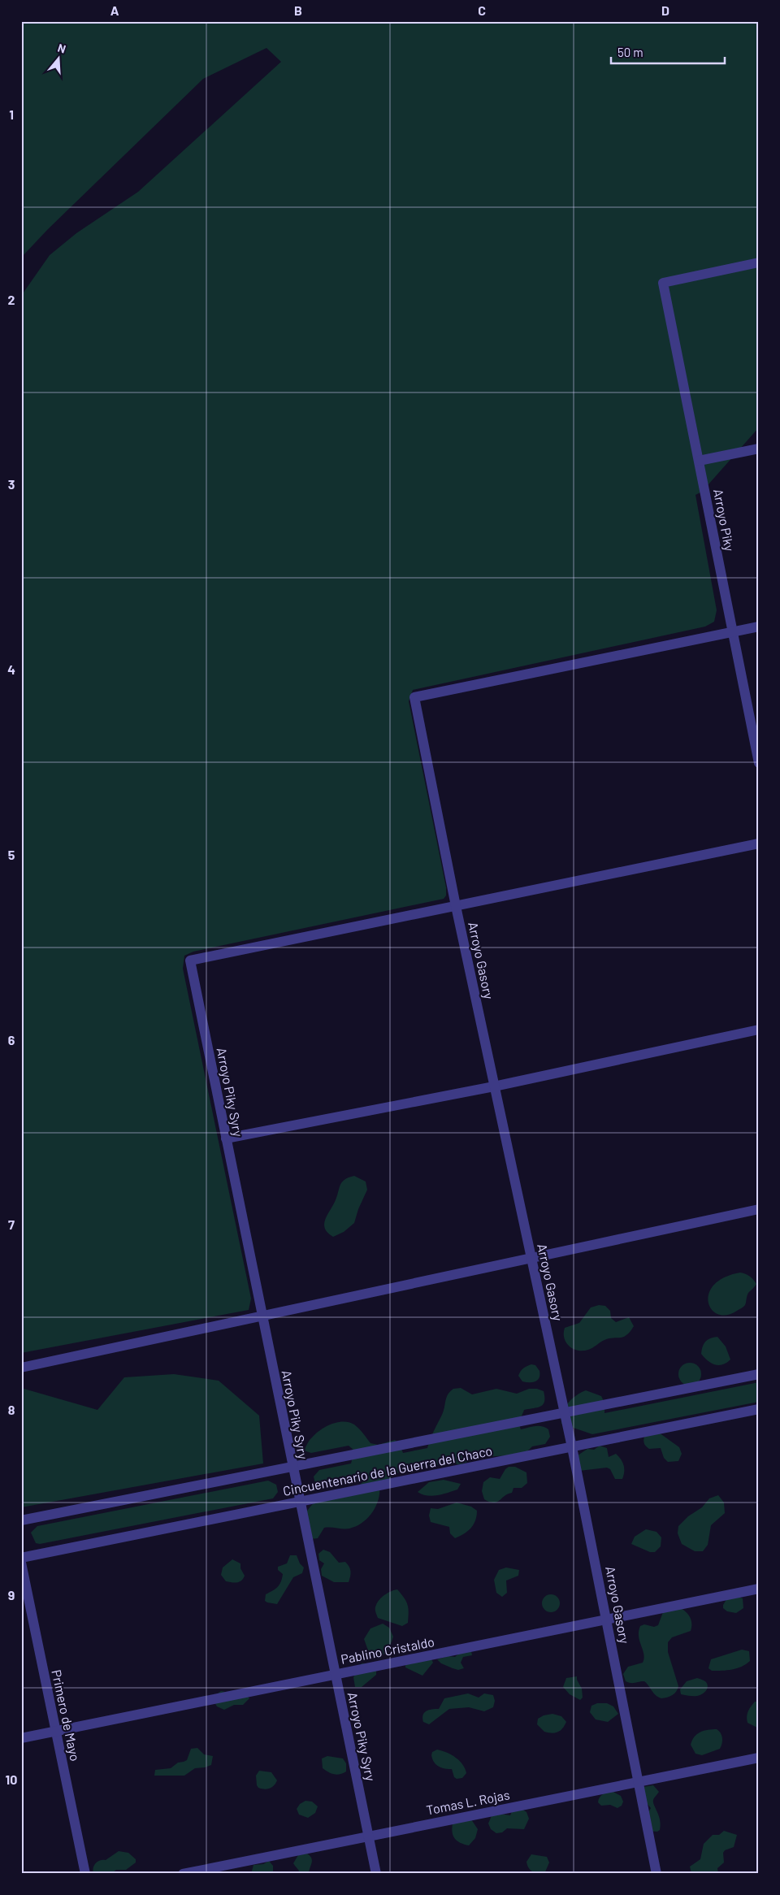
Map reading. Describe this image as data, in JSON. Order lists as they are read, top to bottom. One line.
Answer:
{"streets":{"street":["Arroyo Piky","Arroyo Gasory","Arroyo Piky Syry","Cincuentenario de la Guerra del Chaco","Pablino Cristaldo","Primero de Mayo","Tomas L. Rojas"]},"crossings":[["Arroyo Piky","Arroyo Gasory"],["Arroyo Gasory","Arroyo Piky Syry"],["Arroyo Gasory","Cincuentenario de la Guerra del Chaco"],["Arroyo Gasory","Pablino Cristaldo"],["Arroyo Gasory","Tomas L. Rojas"],["Arroyo Piky Syry","Cincuentenario de la Guerra del Chaco"],["Arroyo Piky Syry","Pablino Cristaldo"],["Arroyo Piky Syry","Tomas L. Rojas"],["Pablino Cristaldo","Primero de Mayo"]],"scale_bar":"50 m","north":"top","grid":{"columns":["A","B","C","D"],"rows":["1","2","3","4","5","6","7","8","9","10"]}}
